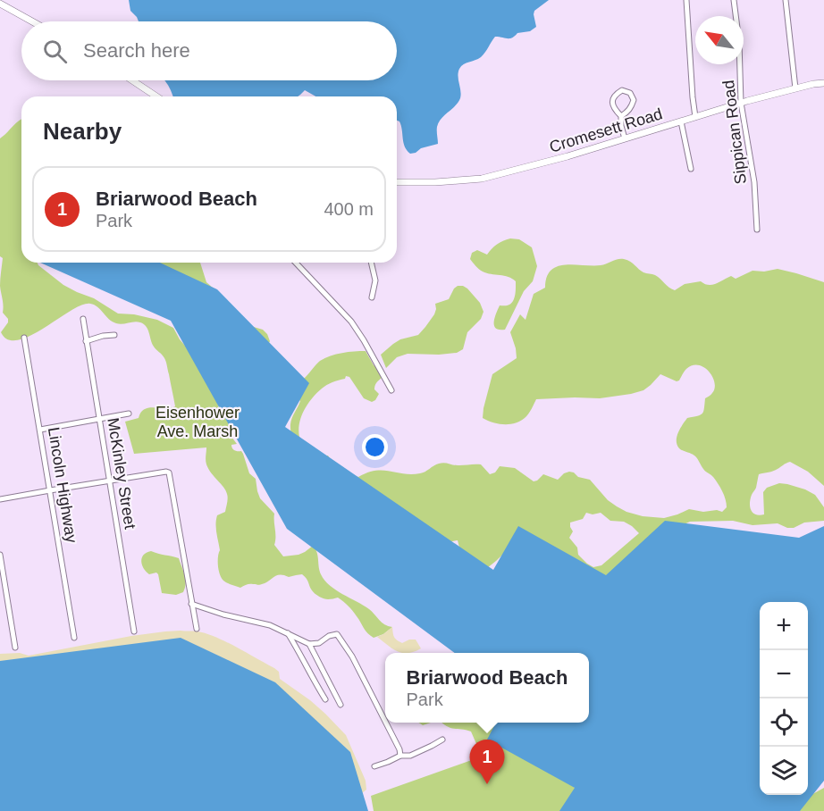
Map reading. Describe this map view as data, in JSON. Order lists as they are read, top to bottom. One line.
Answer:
{"streets":{"street":["Cromesett Road","Sippican Road","McKinley Street","Lincoln Highway"]},"crossings":[["Cromesett Road","Sippican Road"]],"parks":["Eisenhower Ave. Marsh"],"north":"top left","page":{"search":"Search here","heading":"Nearby","list":[{"mark":"1","name":"Briarwood Beach","note":"Park","value":"400 m"}],"map_buttons":["+","−"],"popup":["Briarwood Beach","Park"],"pins":"1"}}
